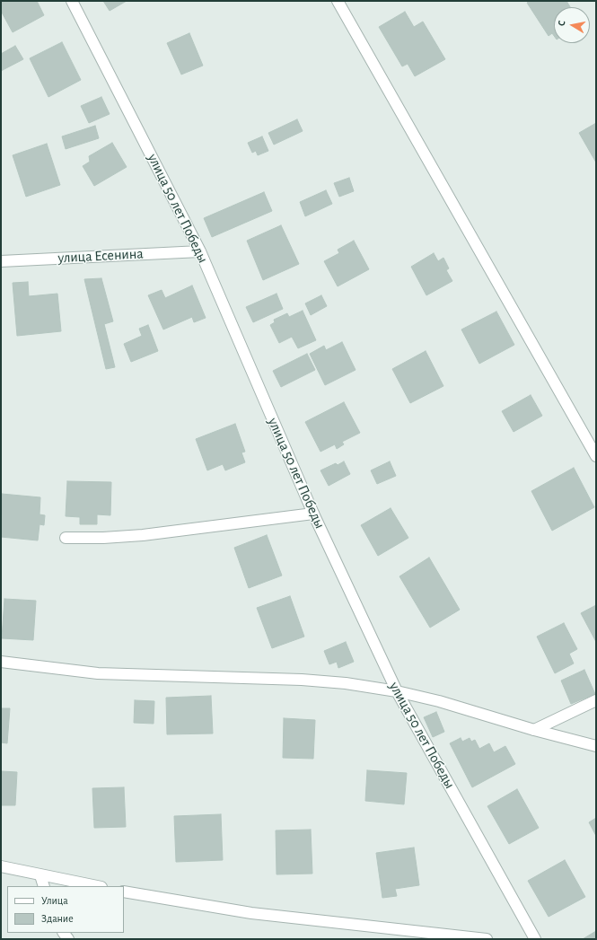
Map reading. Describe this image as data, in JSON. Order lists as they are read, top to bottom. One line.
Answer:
{"streets":{"street":["улица 50 лет Победы","улица Есенина"]},"crossings":[["улица 50 лет Победы","улица Есенина"]],"legend":["Улица","Здание"],"north":"left"}
